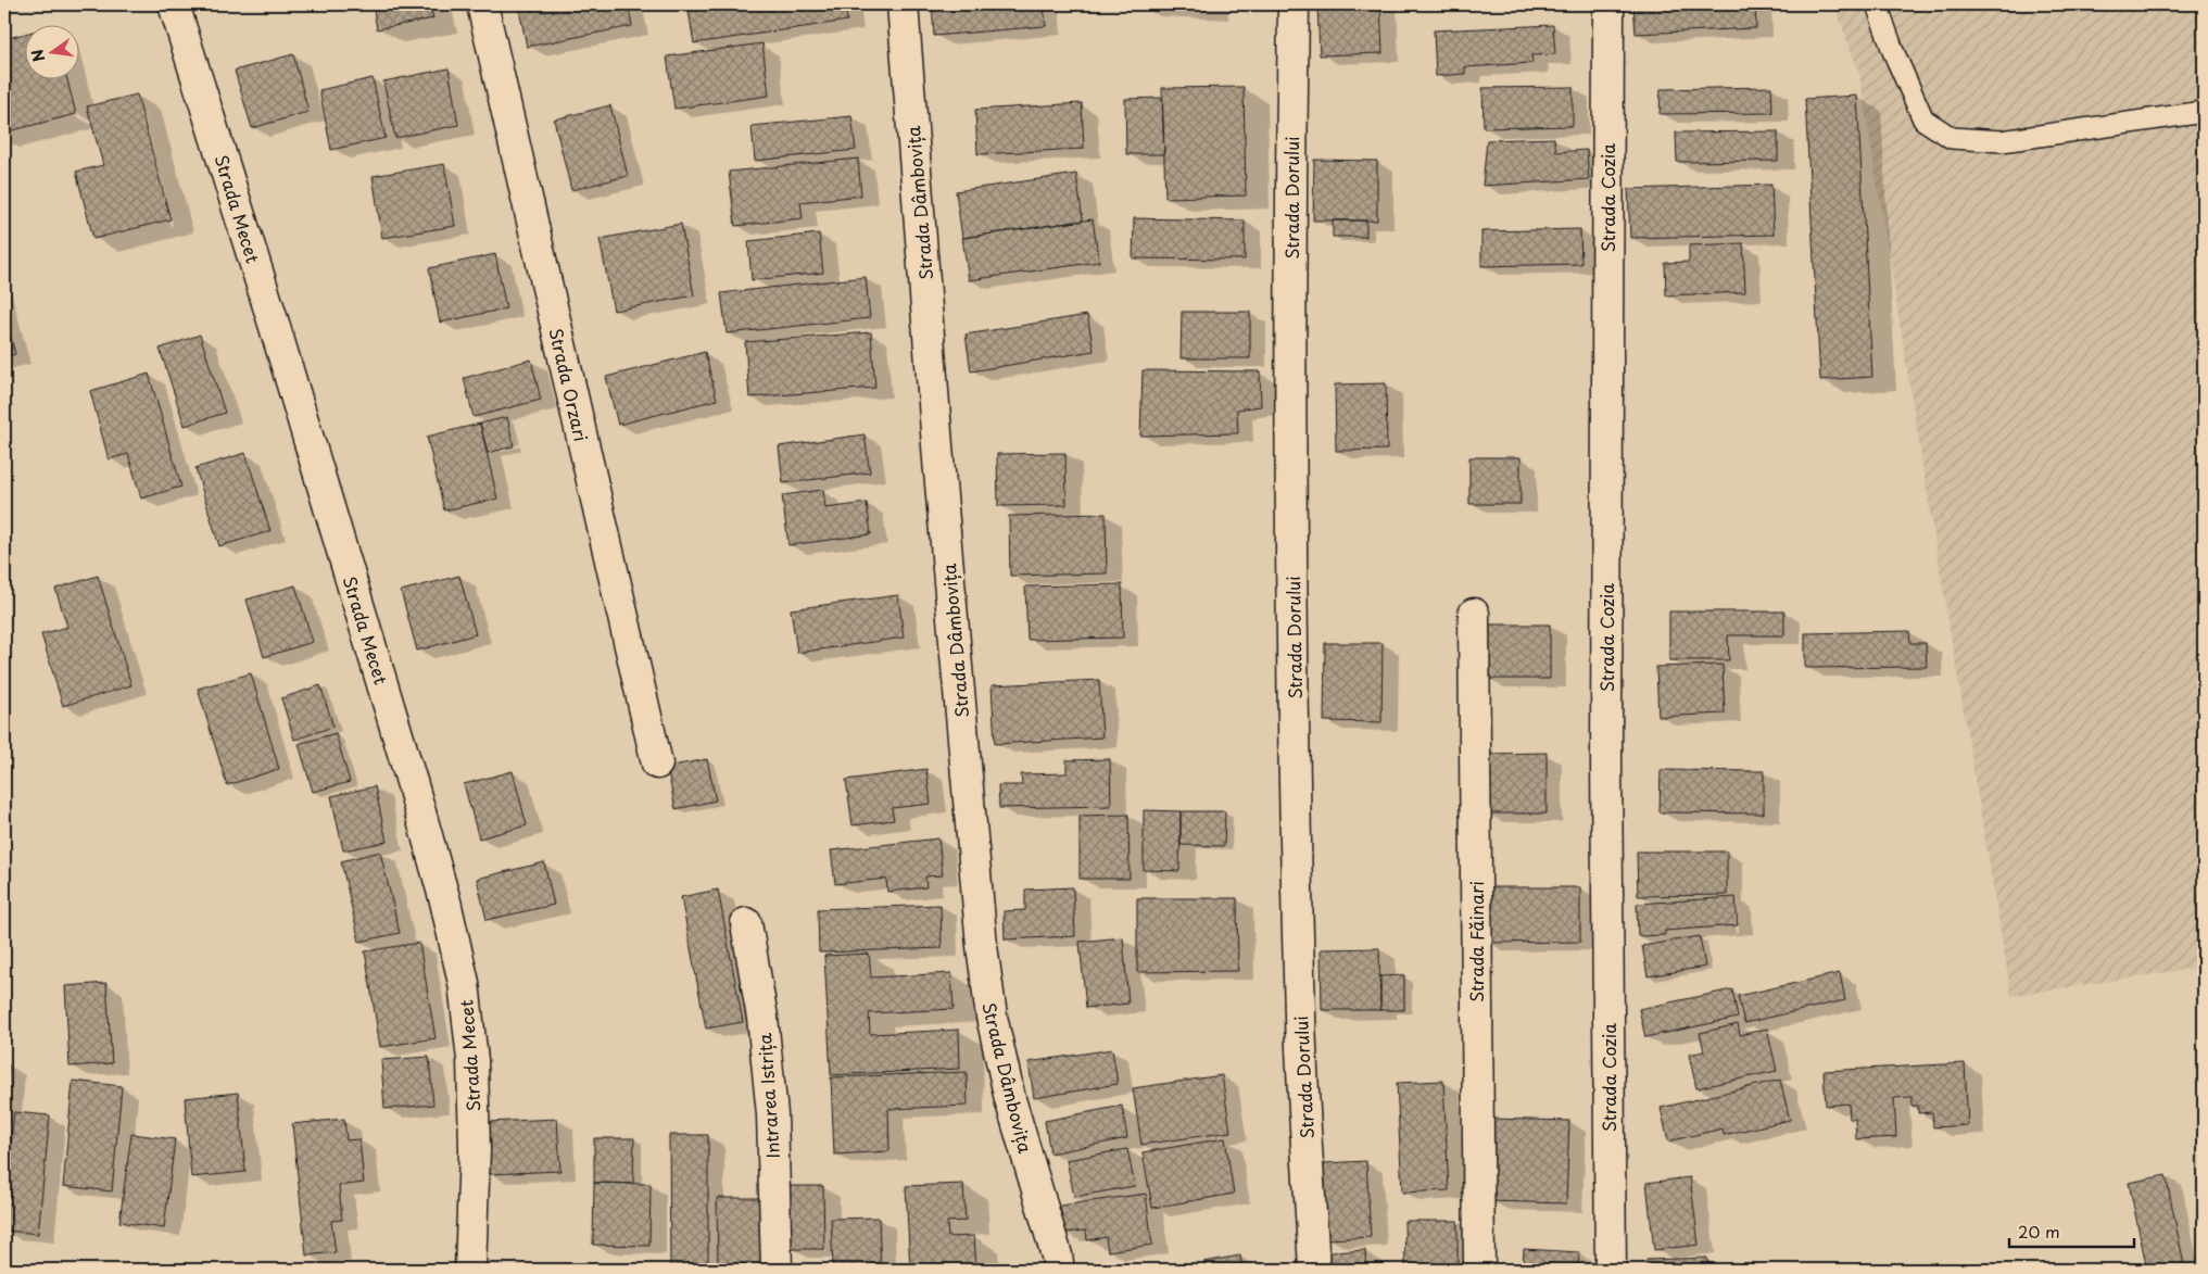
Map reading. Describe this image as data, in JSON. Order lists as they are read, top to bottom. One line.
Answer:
{"streets":{"street":["Strada Dorului","Strada Cozia","Strada Dâmbovița","Strada Mecet","Strada Orzari","Strada Făinari","Intrarea Istrița"]},"scale_bar":"20 m","north":"left"}
